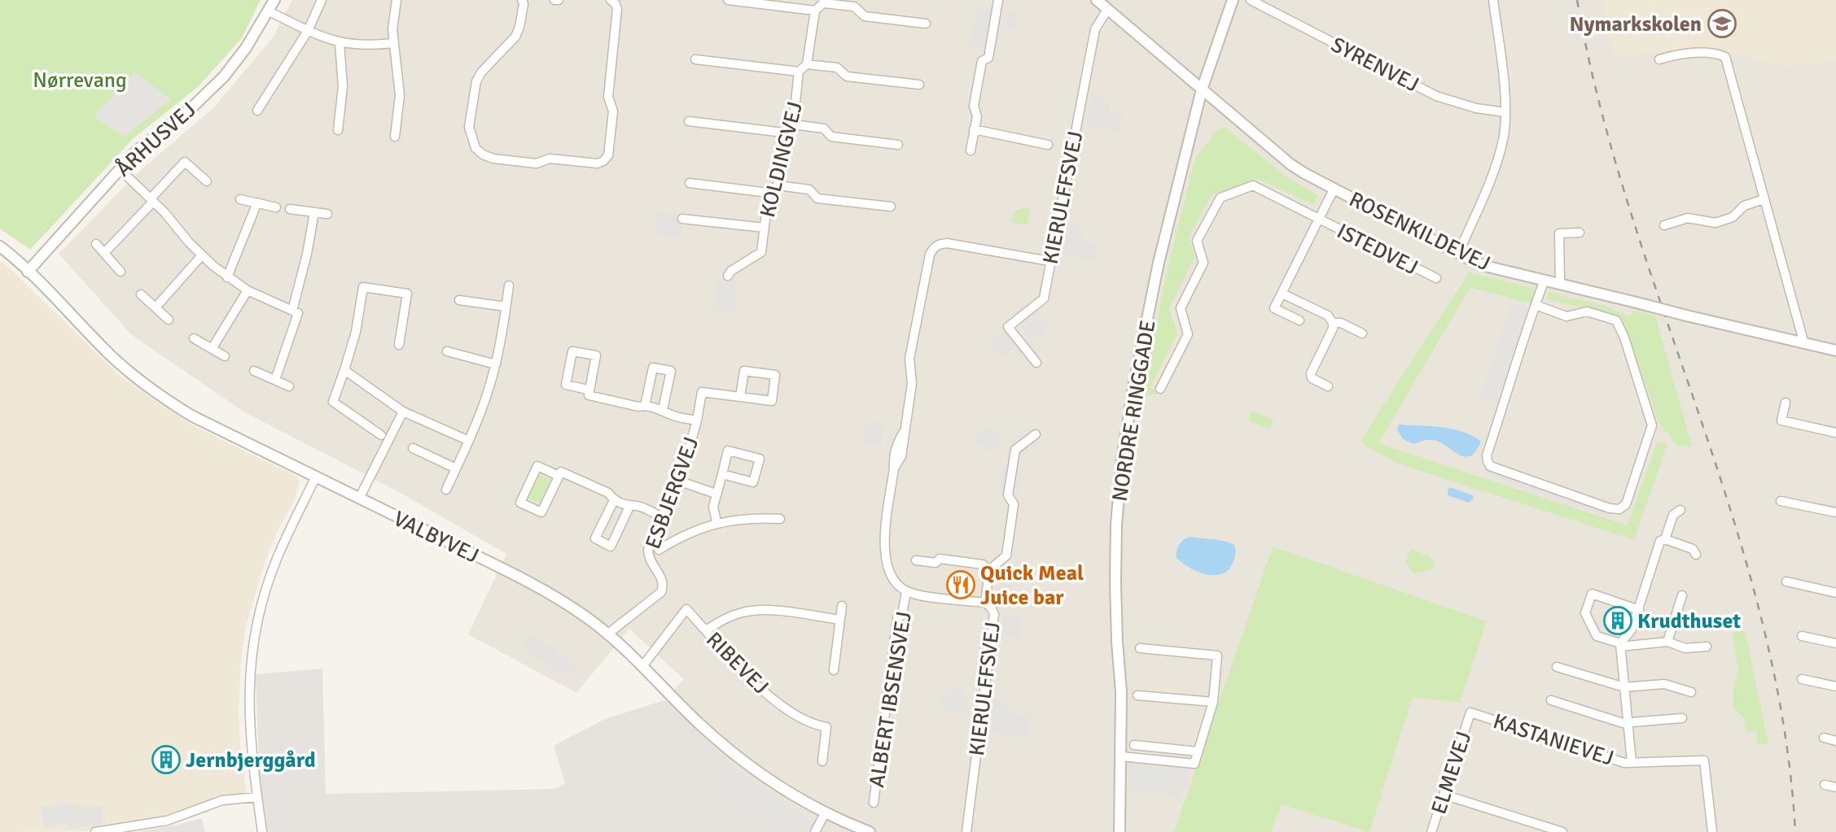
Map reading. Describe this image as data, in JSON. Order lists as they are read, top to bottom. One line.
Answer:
{"streets":{"street":["SYRENVEJ","ÅRHUSVEJ","KOLDINGVEJ","KIERULFFSVEJ","ROSENKILDEVEJ","ISTEDVEJ","NORDRE RINGGADE","ESBJERGVEJ","VALBYVEJ","RIBEVEJ","ALBERT IBSENSVEJ","KASTANIEVEJ","ELMEVEJ"]},"crossings":[["ÅRHUSVEJ","VALBYVEJ"],["KIERULFFSVEJ","ROSENKILDEVEJ"],["KIERULFFSVEJ","ALBERT IBSENSVEJ"],["ROSENKILDEVEJ","NORDRE RINGGADE"],["ESBJERGVEJ","VALBYVEJ"],["VALBYVEJ","RIBEVEJ"],["KASTANIEVEJ","ELMEVEJ"]],"parks":["Nørrevang"],"places":{"school or university":["Nymarkskolen"],"restaurant":["Quick Meal Juice bar"],"building":["Krudthuset","Jernbjerggård"]}}
